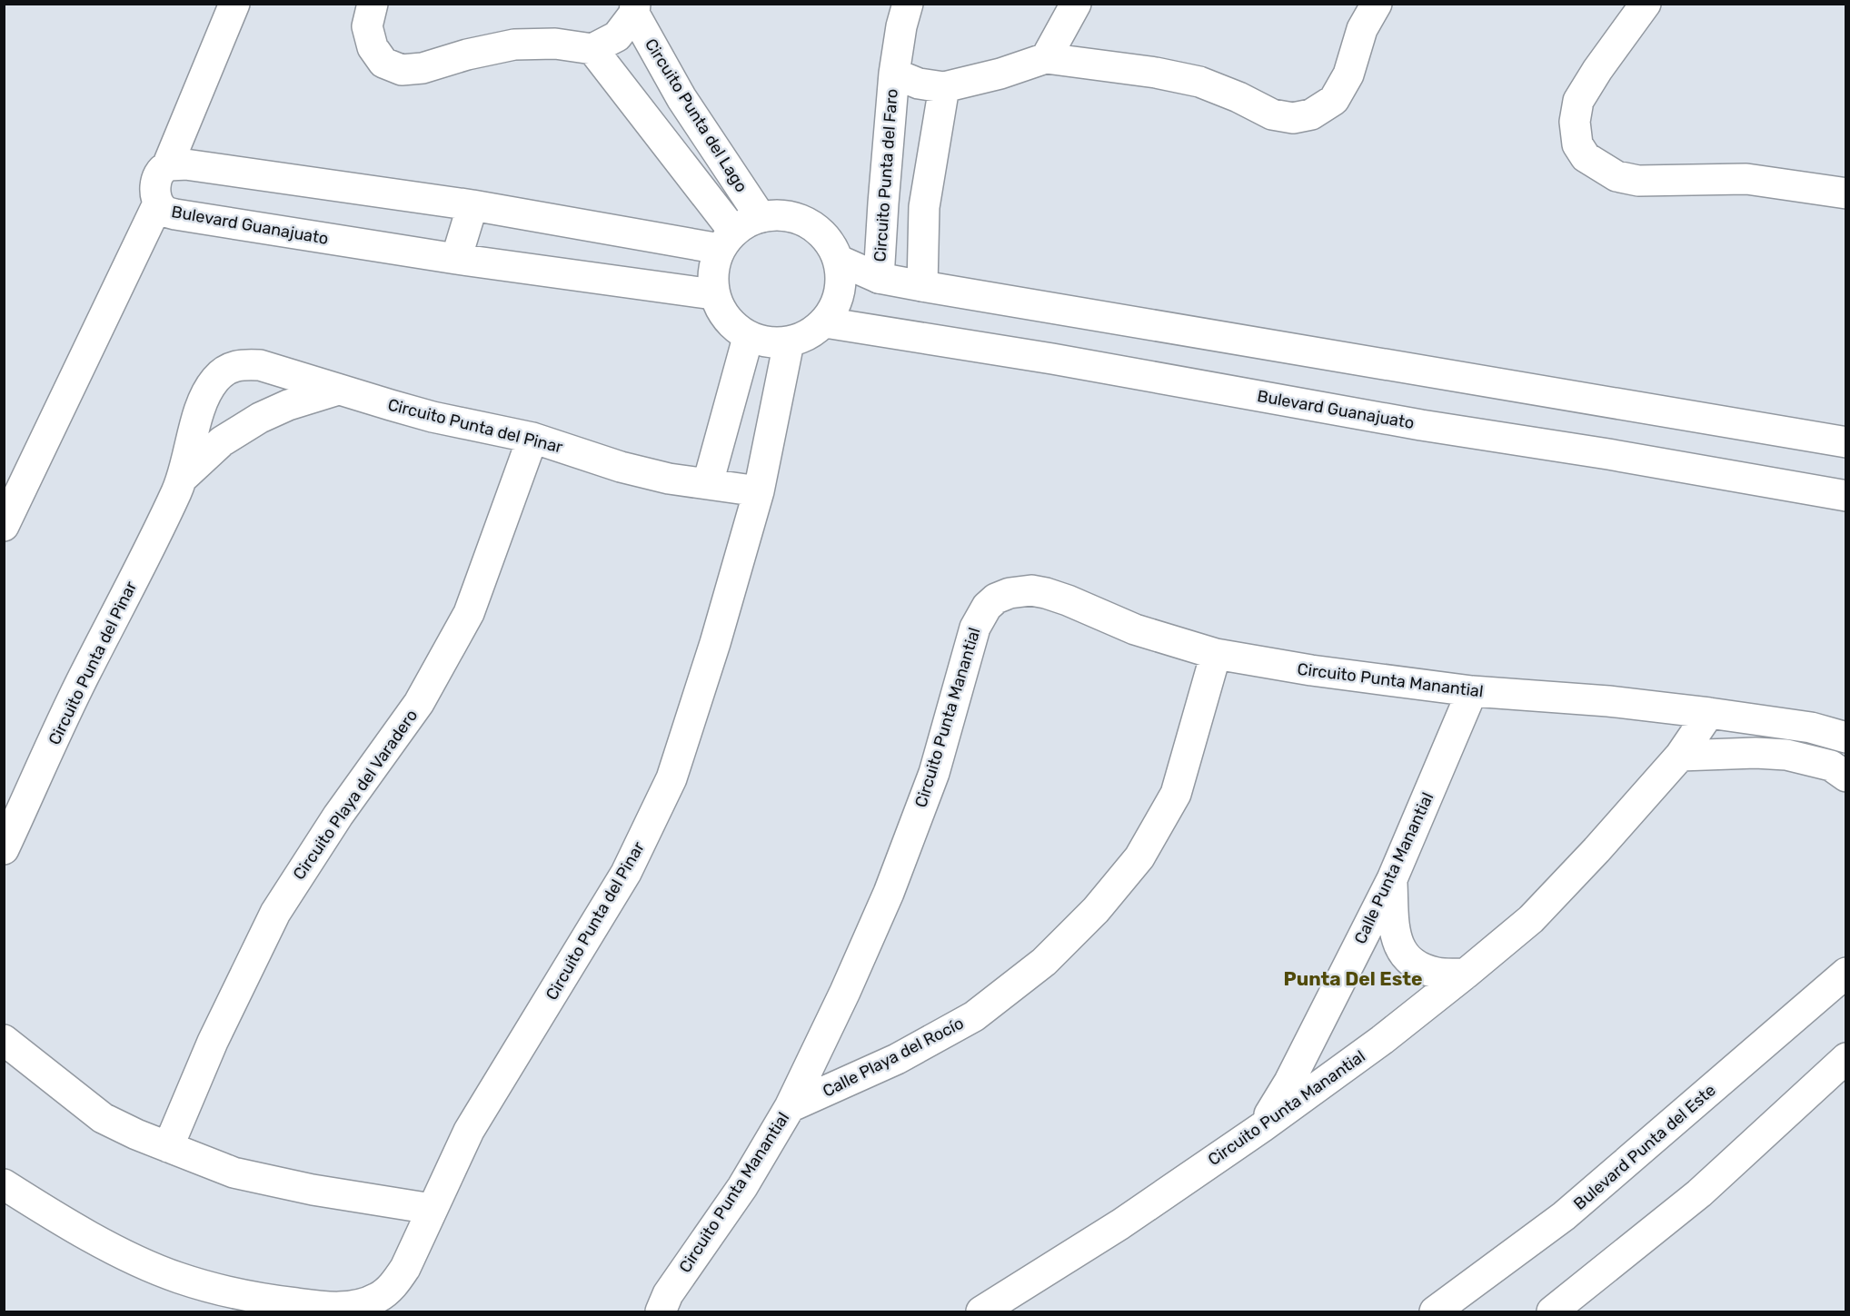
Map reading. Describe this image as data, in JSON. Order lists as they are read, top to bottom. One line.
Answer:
{"streets":{"street":["Circuito Punta del Lago","Circuito Punta del Faro","Bulevard Guanajuato","Circuito Punta del Pinar","Circuito Punta Manantial","Circuito Playa del Varadero","Calle Punta Manantial","Calle Playa del Rocío","Bulevard Punta del Este"]},"crossings":[["Circuito Punta del Lago","Bulevard Guanajuato"],["Circuito Punta del Lago","Circuito Punta del Pinar"],["Bulevard Guanajuato","Circuito Punta del Pinar"],["Circuito Punta del Pinar","Circuito Playa del Varadero"],["Circuito Punta Manantial","Calle Punta Manantial"],["Circuito Punta Manantial","Calle Playa del Rocío"]],"districts":["Punta Del Este"]}
